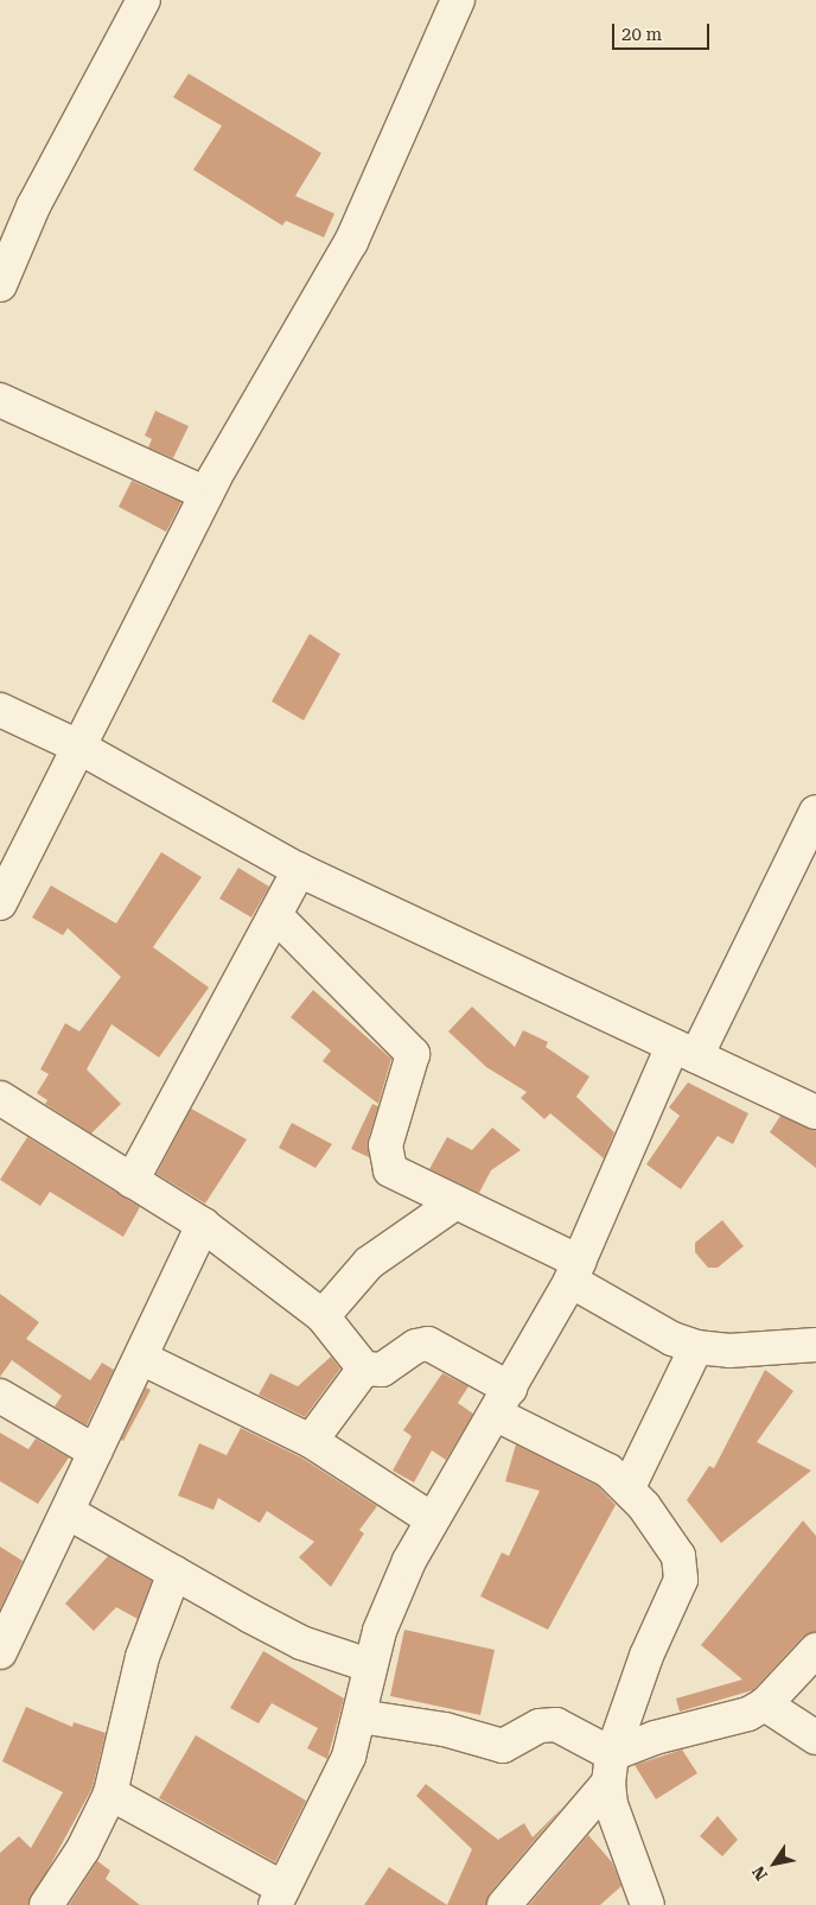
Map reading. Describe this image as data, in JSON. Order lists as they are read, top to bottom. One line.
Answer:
{"scale_bar":"20 m","north":"bottom left"}
